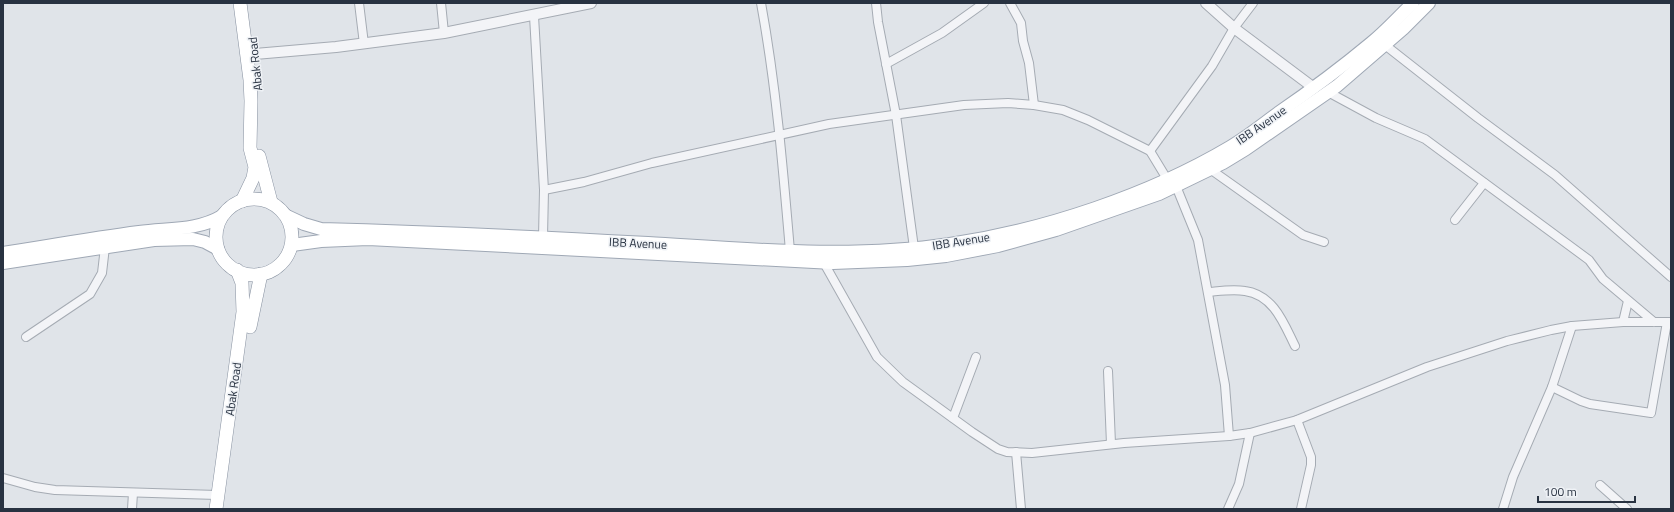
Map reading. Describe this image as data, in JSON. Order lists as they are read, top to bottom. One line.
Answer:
{"streets":{"highway":["Abak Road"],"main road":["IBB Avenue"]},"crossings":[["Abak Road","IBB Avenue"]],"scale_bar":"100 m"}
